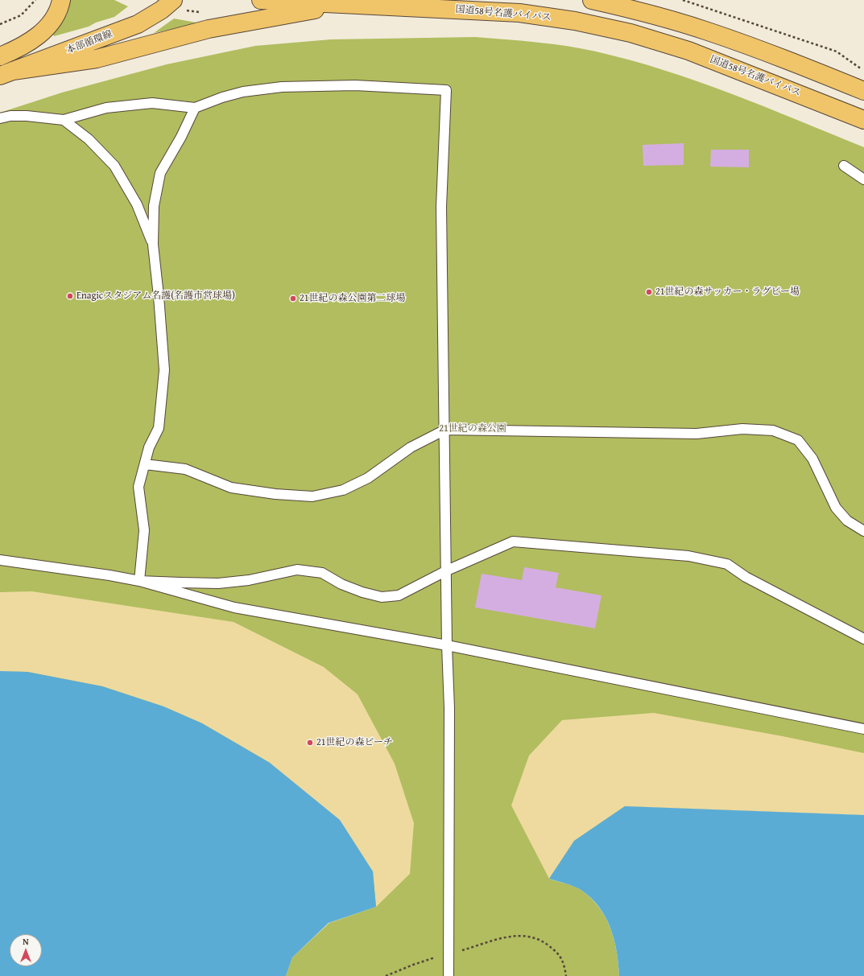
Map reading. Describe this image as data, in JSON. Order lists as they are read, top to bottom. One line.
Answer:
{"streets":{"highway":["国道58号名護バイパス","本部循環線"]},"parks":["21世紀の森公園"],"places":["21世紀の森サッカー・ラグビー場","Enagicスタジアム名護(名護市営球場)","21世紀の森公園第二球場","21世紀の森ビーチ"],"north":"top"}
